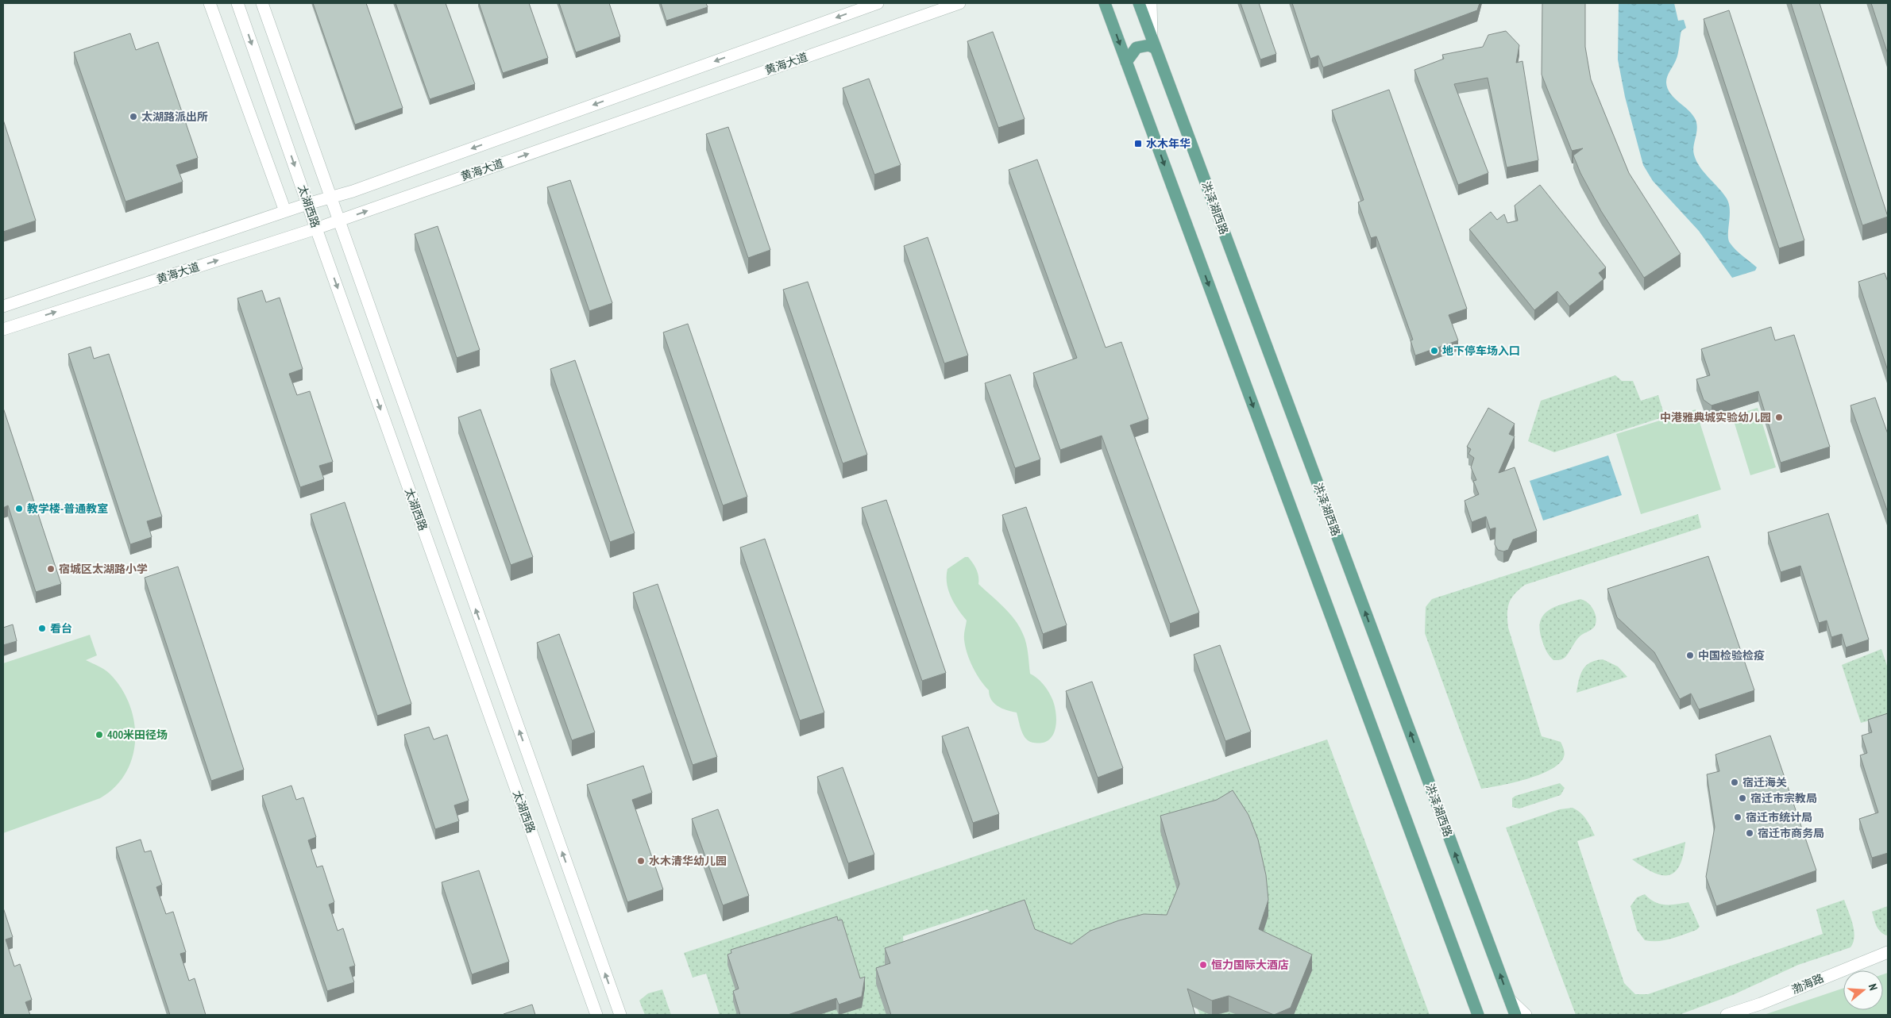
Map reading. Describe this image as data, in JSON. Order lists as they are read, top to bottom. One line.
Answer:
{"streets":{"main road":["洪泽湖西路"],"street":["黄海大道","太湖西路","渤海路"]},"crossings":[["黄海大道","太湖西路"]],"places":{"other":["太湖路派出所","地下停车场入口","中港雅典城实验幼儿园","教学楼-普通教室","宿城区太湖路小学","看台","中国检验检疫","400米田径场","宿迁海关","宿迁市宗教局","宿迁市统计局","宿迁市商务局","水木清华幼儿园","恒力国际大酒店"],"transit":["水木年华"]},"north":"right"}
